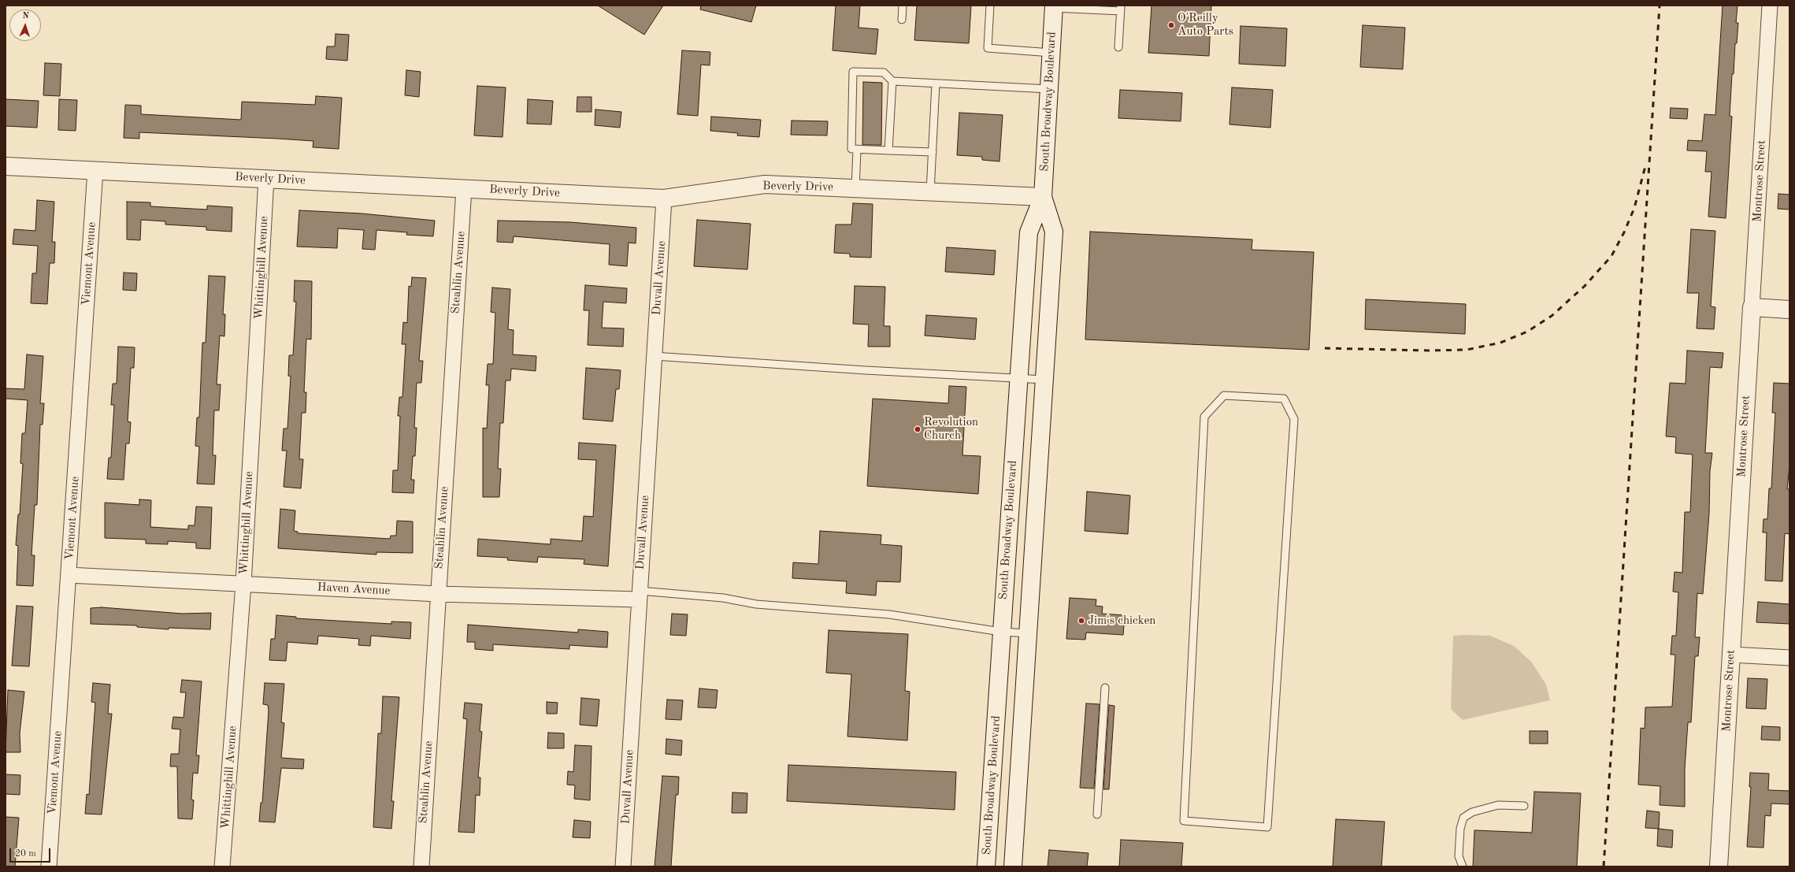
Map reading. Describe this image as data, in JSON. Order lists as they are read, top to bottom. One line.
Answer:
{"streets":{"street":["South Broadway Boulevard","Beverly Drive","Montrose Street","Viemont Avenue","Whittinghill Avenue","Steahlin Avenue","Duvall Avenue","Haven Avenue"]},"crossings":[["South Broadway Boulevard","Beverly Drive"],["Beverly Drive","Viemont Avenue"],["Beverly Drive","Whittinghill Avenue"],["Beverly Drive","Steahlin Avenue"],["Beverly Drive","Duvall Avenue"],["Viemont Avenue","Haven Avenue"],["Whittinghill Avenue","Haven Avenue"],["Steahlin Avenue","Haven Avenue"],["Duvall Avenue","Haven Avenue"]],"places":["O'Reilly Auto Parts","Revolution Church","Jim's chicken"],"scale_bar":"20 m","north":"top"}
